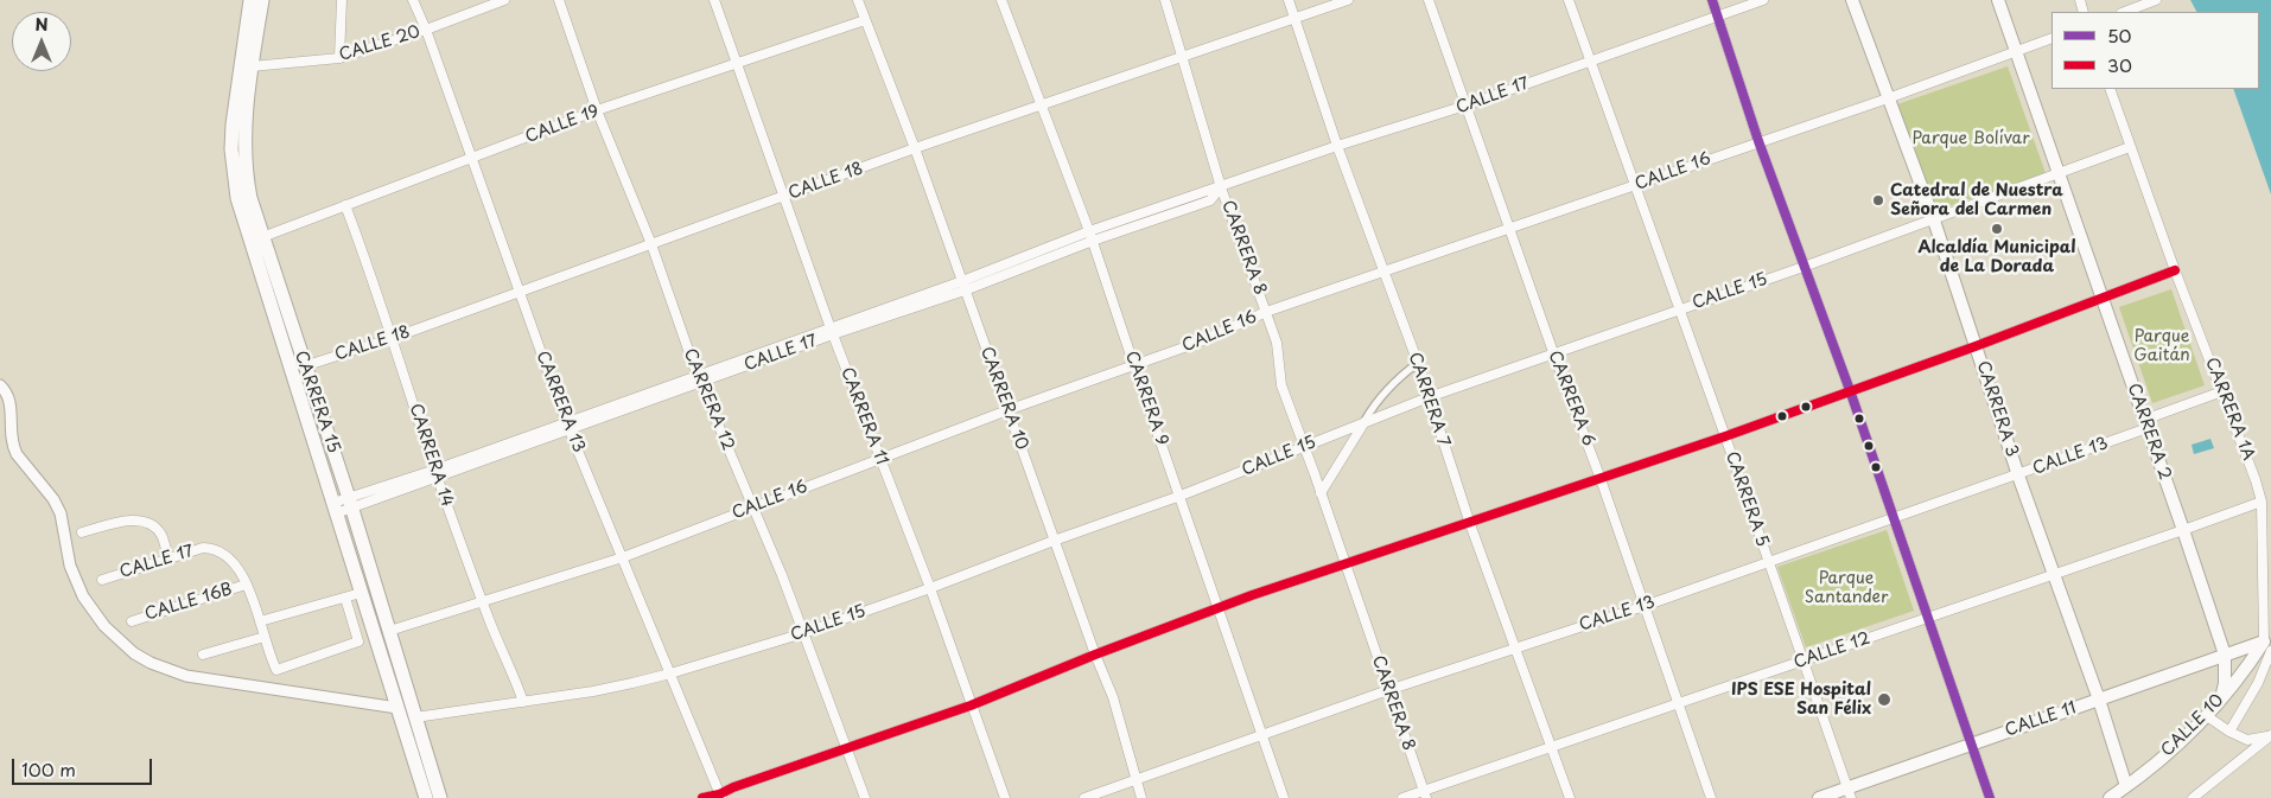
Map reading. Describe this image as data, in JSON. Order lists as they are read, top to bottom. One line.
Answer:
{"streets":{"main road":["CARRERA 15","CARRERA 3","CARRERA 2","CALLE 11","CALLE 10"],"street":["CALLE 20","CALLE 17","CALLE 19","CALLE 16","CALLE 18","CARRERA 8","CALLE 15","CARRERA 10","CARRERA 9","CARRERA 6","CARRERA 12","CARRERA 7","CARRERA 13","CARRERA 1A","CARRERA 11","CARRERA 14","CALLE 13","CARRERA 5","CALLE 16B","CALLE 12"]},"crossings":[["CALLE 20","CARRERA 15"],["CALLE 20","CARRERA 13"],["CALLE 17","CARRERA 8"],["CALLE 17","CARRERA 10"],["CALLE 17","CARRERA 9"],["CALLE 17","CARRERA 6"],["CALLE 17","CARRERA 12"],["CALLE 17","CARRERA 7"],["CALLE 17","CARRERA 15"],["CALLE 17","CARRERA 13"],["CALLE 17","CARRERA 11"],["CALLE 17","CARRERA 14"],["CALLE 17","CARRERA 5"],["CALLE 17","CALLE 16B"],["CALLE 19","CARRERA 10"],["CALLE 19","CARRERA 12"],["CALLE 19","CARRERA 15"],["CALLE 19","CARRERA 13"],["CALLE 19","CARRERA 11"],["CALLE 19","CARRERA 14"],["CALLE 16","CARRERA 8"],["CALLE 16","CARRERA 10"],["CALLE 16","CARRERA 9"],["CALLE 16","CARRERA 6"],["CALLE 16","CARRERA 12"],["CALLE 16","CARRERA 7"],["CALLE 16","CARRERA 15"],["CALLE 16","CARRERA 13"],["CALLE 16","CARRERA 3"],["CALLE 16","CARRERA 11"],["CALLE 16","CARRERA 2"],["CALLE 16","CARRERA 14"],["CALLE 16","CARRERA 5"],["CALLE 18","CARRERA 8"],["CALLE 18","CARRERA 10"],["CALLE 18","CARRERA 9"],["CALLE 18","CARRERA 12"],["CALLE 18","CARRERA 7"],["CALLE 18","CARRERA 15"],["CALLE 18","CARRERA 13"],["CALLE 18","CARRERA 11"],["CALLE 18","CARRERA 14"],["CARRERA 8","CALLE 15"],["CARRERA 8","CALLE 13"],["CARRERA 8","CALLE 12"],["CALLE 15","CARRERA 10"],["CALLE 15","CARRERA 9"],["CALLE 15","CARRERA 6"],["CALLE 15","CARRERA 12"],["CALLE 15","CARRERA 7"],["CALLE 15","CARRERA 15"],["CALLE 15","CARRERA 13"],["CALLE 15","CARRERA 3"],["CALLE 15","CARRERA 1A"],["CALLE 15","CARRERA 11"],["CALLE 15","CARRERA 2"],["CALLE 15","CARRERA 14"],["CALLE 15","CARRERA 5"],["CARRERA 10","CALLE 13"],["CARRERA 9","CALLE 13"],["CARRERA 6","CALLE 13"],["CARRERA 6","CALLE 12"],["CARRERA 7","CALLE 13"],["CARRERA 7","CALLE 12"],["CARRERA 3","CALLE 13"],["CARRERA 3","CALLE 12"],["CARRERA 3","CALLE 11"],["CARRERA 3","CALLE 10"],["CARRERA 1A","CALLE 13"],["CARRERA 1A","CALLE 12"],["CARRERA 1A","CALLE 11"],["CARRERA 1A","CALLE 10"],["CARRERA 2","CALLE 13"],["CARRERA 2","CALLE 12"],["CARRERA 2","CALLE 11"],["CARRERA 2","CALLE 10"],["CALLE 13","CARRERA 5"],["CARRERA 5","CALLE 12"],["CARRERA 5","CALLE 11"],["CALLE 11","CALLE 10"]],"parks":["Parque Bolívar","Parque Gaitán","Parque Santander"],"places":["Catedral de Nuestra Señora del Carmen","Alcaldía Municipal de La Dorada","IPS ESE Hospital San Félix"],"lines":["transit line 50","transit line 30"],"legend":["50","30"],"scale_bar":"100 m","north":"top"}
